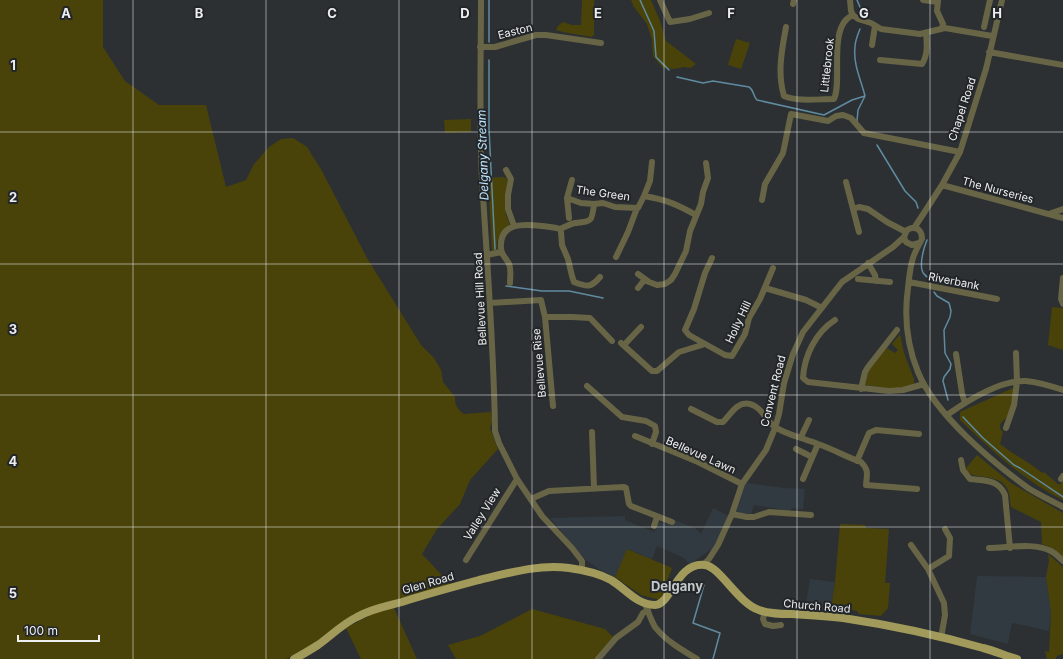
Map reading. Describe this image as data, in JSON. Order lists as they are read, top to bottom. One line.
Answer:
{"streets":{"main road":["Glen Road","Church Road"],"street":["Easton","Littlebrook","Chapel Road","The Nurseries","The Green","Riverbank","Bellevue Hill Road","Holly Hill","Bellevue Rise","Convent Road","Bellevue Lawn","Valley View"]},"crossings":[["Easton","Bellevue Hill Road"],["Chapel Road","The Nurseries"],["Chapel Road","Convent Road"],["Bellevue Hill Road","Bellevue Rise"],["Bellevue Hill Road","Valley View"],["Bellevue Hill Road","Glen Road"],["Convent Road","Bellevue Lawn"],["Convent Road","Church Road"]],"districts":["Delgany"],"water":["Delgany Stream"],"scale_bar":"100 m","grid":{"columns":["A","B","C","D","E","F","G","H"],"rows":["1","2","3","4","5"]}}
